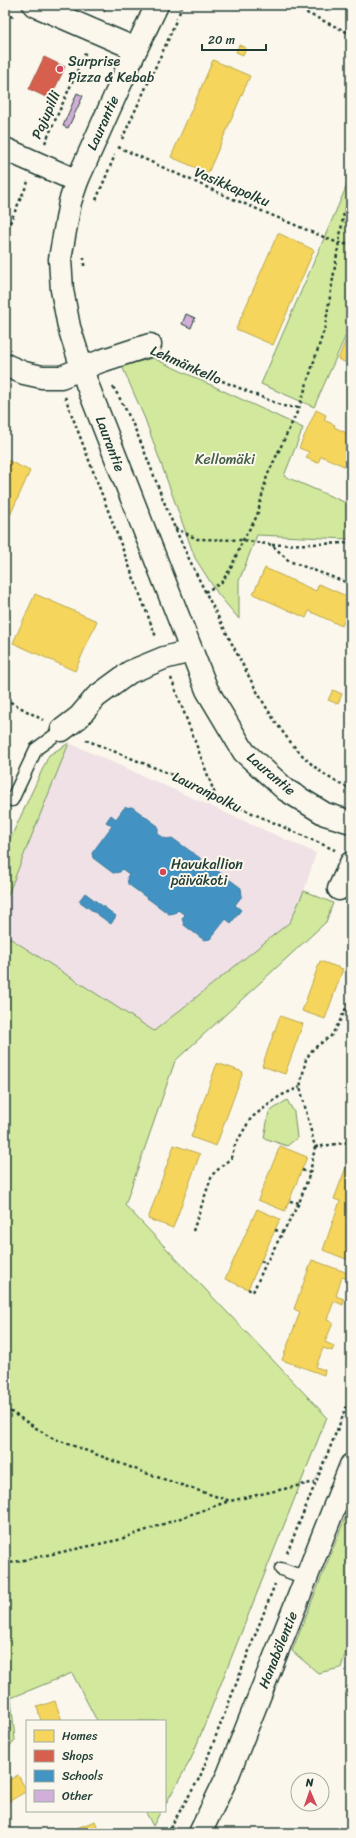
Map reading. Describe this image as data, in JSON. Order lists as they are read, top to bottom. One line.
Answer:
{"streets":{"street":["Laurantie","Lehmänkello","Hanabölentie"],"path":["Pajupilli","Vasikkapolku","Lauranpolku"]},"crossings":[["Laurantie","Lehmänkello"]],"parks":["Kellomäki"],"places":["Surprise Pizza & Kebab","Havukallion päiväkoti"],"legend":["Homes","Shops","Schools","Other"],"scale_bar":"20 m","north":"top"}
